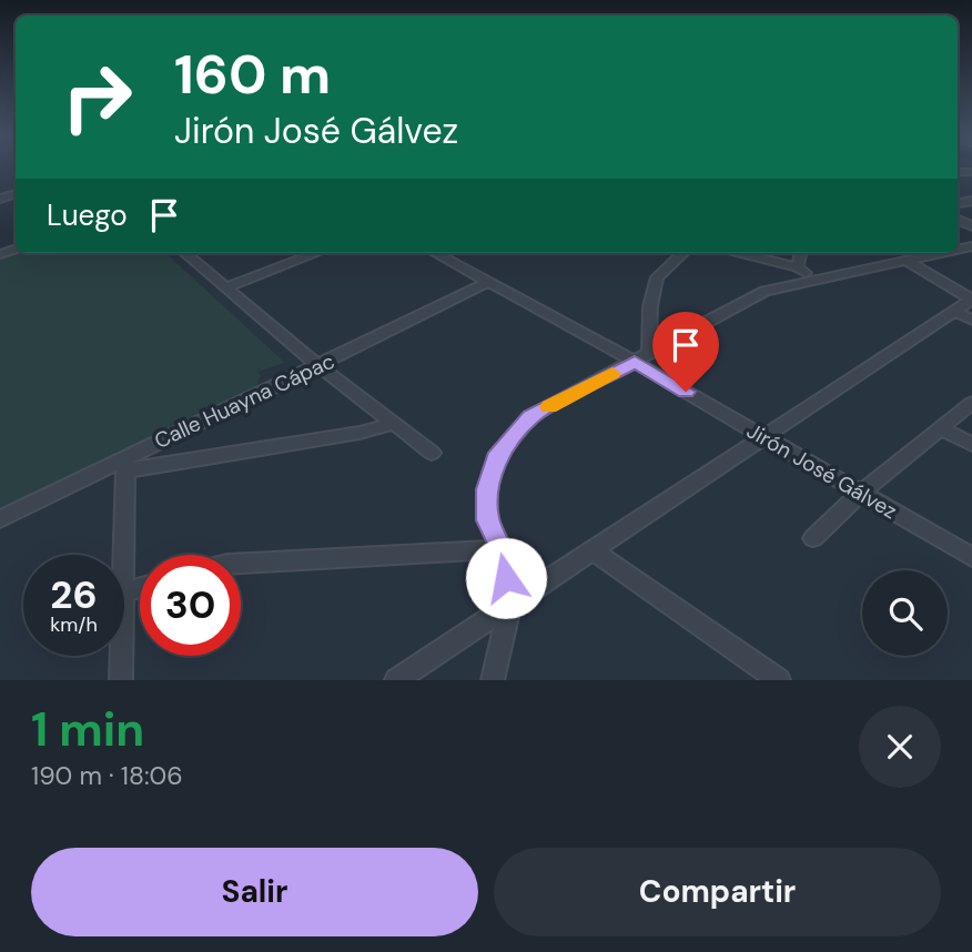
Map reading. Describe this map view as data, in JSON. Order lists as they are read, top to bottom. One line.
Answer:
{"streets":{"street":["Calle Huayna Cápac","Jirón José Gálvez"]},"crossings":[["Calle Huayna Cápac","Jirón José Gálvez"]],"page":{"turn":["160 m","Jirón José Gálvez"],"then":"Luego","speed":"26 km/h","limit":"30","heading":["1 min","190 m · 18:06"],"buttons":["Salir","Compartir"]}}
